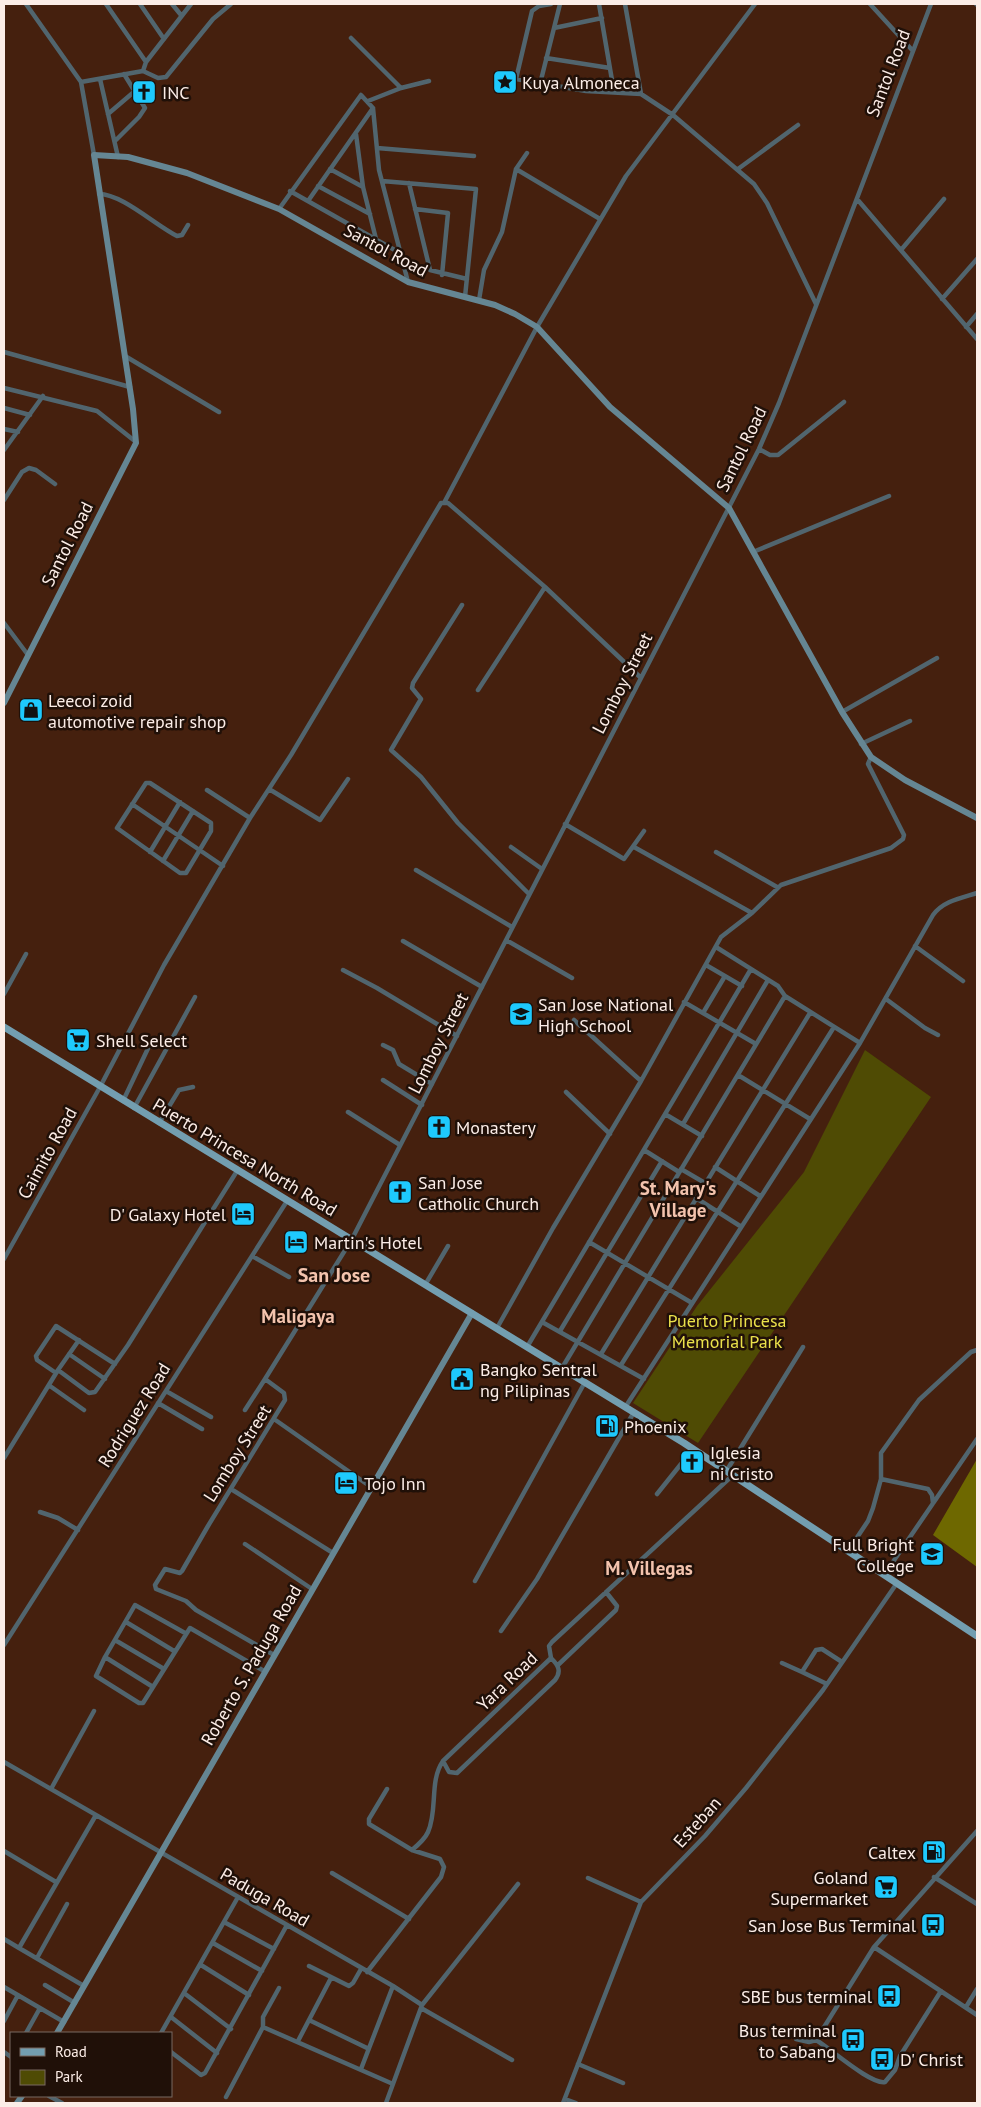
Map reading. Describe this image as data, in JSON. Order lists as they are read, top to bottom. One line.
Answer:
{"streets":{"main road":["Puerto Princesa North Road"],"street":["Santol Road","Lomboy Street","Caimito Road","Rodriguez Road","Roberto S. Paduga Road","Yara Road","Esteban","Paduga Road"]},"crossings":[["Santol Road","Lomboy Street"],["Santol Road","Caimito Road"],["Lomboy Street","Puerto Princesa North Road"],["Lomboy Street","Roberto S. Paduga Road"],["Caimito Road","Puerto Princesa North Road"],["Puerto Princesa North Road","Rodriguez Road"],["Puerto Princesa North Road","Roberto S. Paduga Road"],["Puerto Princesa North Road","Yara Road"],["Puerto Princesa North Road","Esteban"],["Roberto S. Paduga Road","Paduga Road"]],"districts":["St. Mary's Village","San Jose","Maligaya","M. Villegas"],"parks":["Puerto Princesa Memorial Park"],"places":{"place":["Kuya Almoneca"],"church":["INC","Monastery","San Jose Catholic Church","Iglesia ni Cristo"],"shop":["Leecoi zoid automotive repair shop"],"school or university":["San Jose National High School","Full Bright College"],"supermarket":["Shell Select","Goland Supermarket"],"hotel":["D' Galaxy Hotel","Martin's Hotel","Tojo Inn"],"public building":["Bangko Sentral ng Pilipinas"],"fuel station":["Phoenix","Caltex"],"bus stop":["San Jose Bus Terminal","SBE bus terminal","Bus terminal to Sabang","D' Christ"]},"legend":["Road","Park"]}
